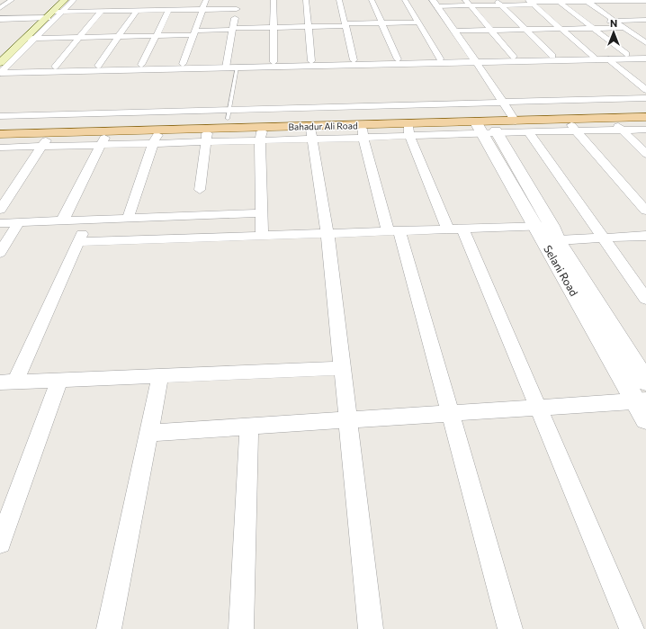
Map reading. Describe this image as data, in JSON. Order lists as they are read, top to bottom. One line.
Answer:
{"streets":{"main road":["Bahadur Ali Road"],"street":["Selani Road"]},"crossings":[["Bahadur Ali Road","Selani Road"]],"north":"top"}
